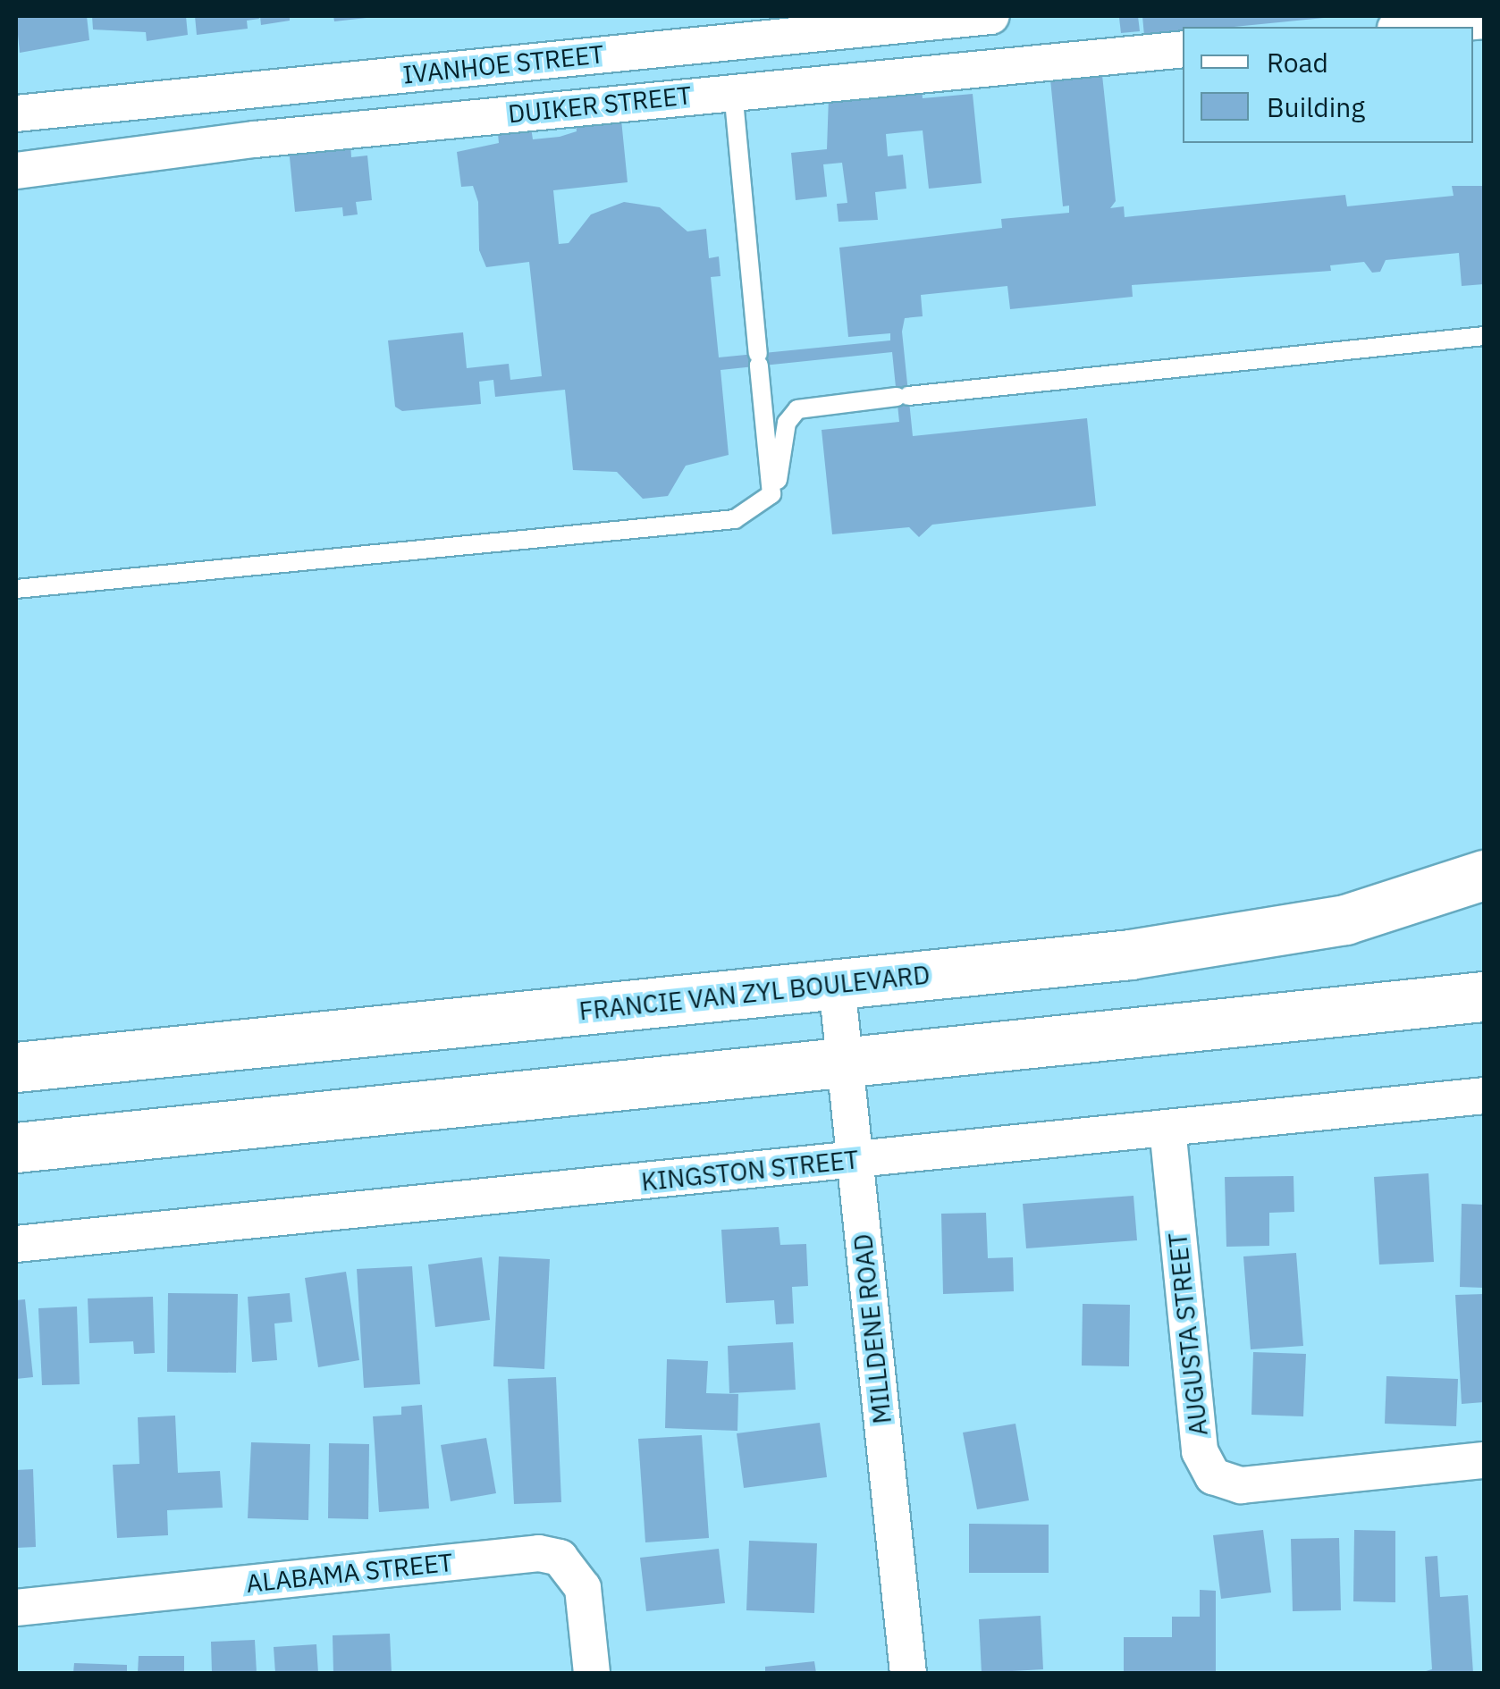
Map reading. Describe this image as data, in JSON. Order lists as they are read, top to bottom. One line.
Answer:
{"streets":{"main road":["FRANCIE VAN ZYL BOULEVARD"],"street":["IVANHOE STREET","DUIKER STREET","KINGSTON STREET","MILLDENE ROAD","AUGUSTA STREET","ALABAMA STREET"]},"crossings":[["FRANCIE VAN ZYL BOULEVARD","MILLDENE ROAD"],["KINGSTON STREET","MILLDENE ROAD"],["KINGSTON STREET","AUGUSTA STREET"]],"legend":["Road","Building"]}
